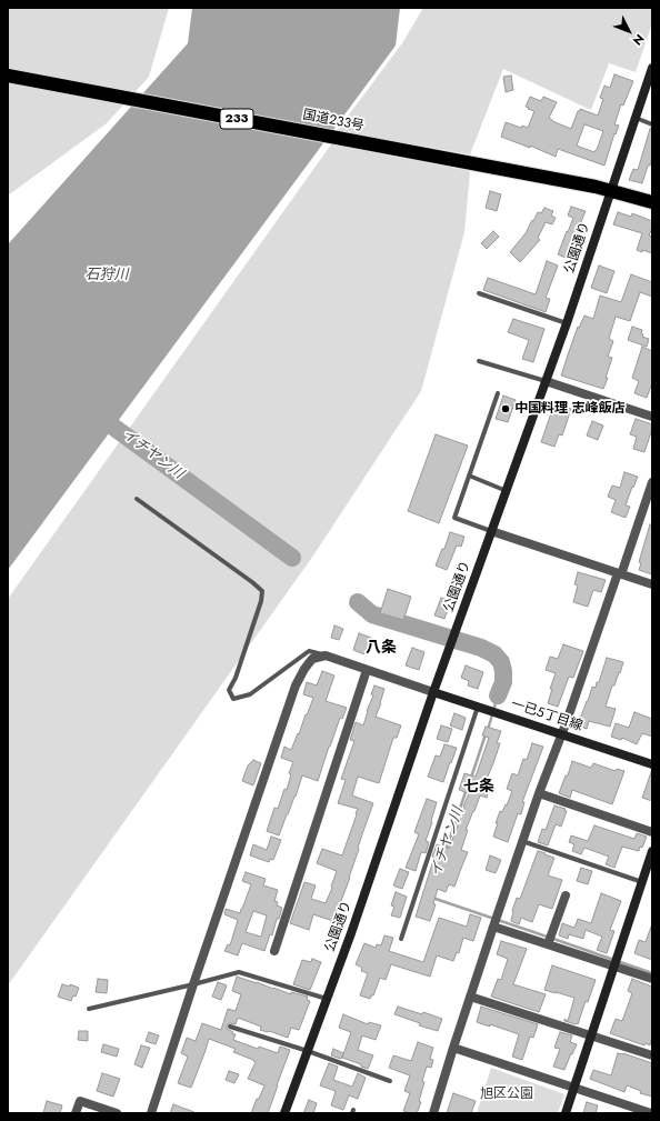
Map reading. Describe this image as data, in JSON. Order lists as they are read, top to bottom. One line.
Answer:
{"streets":{"highway":["233","国道233号"],"street":["公園通り","一已５丁目線"]},"crossings":[["国道233号","公園通り"],["公園通り","一已５丁目線"]],"districts":["八条","七条"],"water":["石狩川","イチヤン川"],"parks":["旭区公園"],"places":["中国料理 志峰飯店"],"north":"bottom right"}
